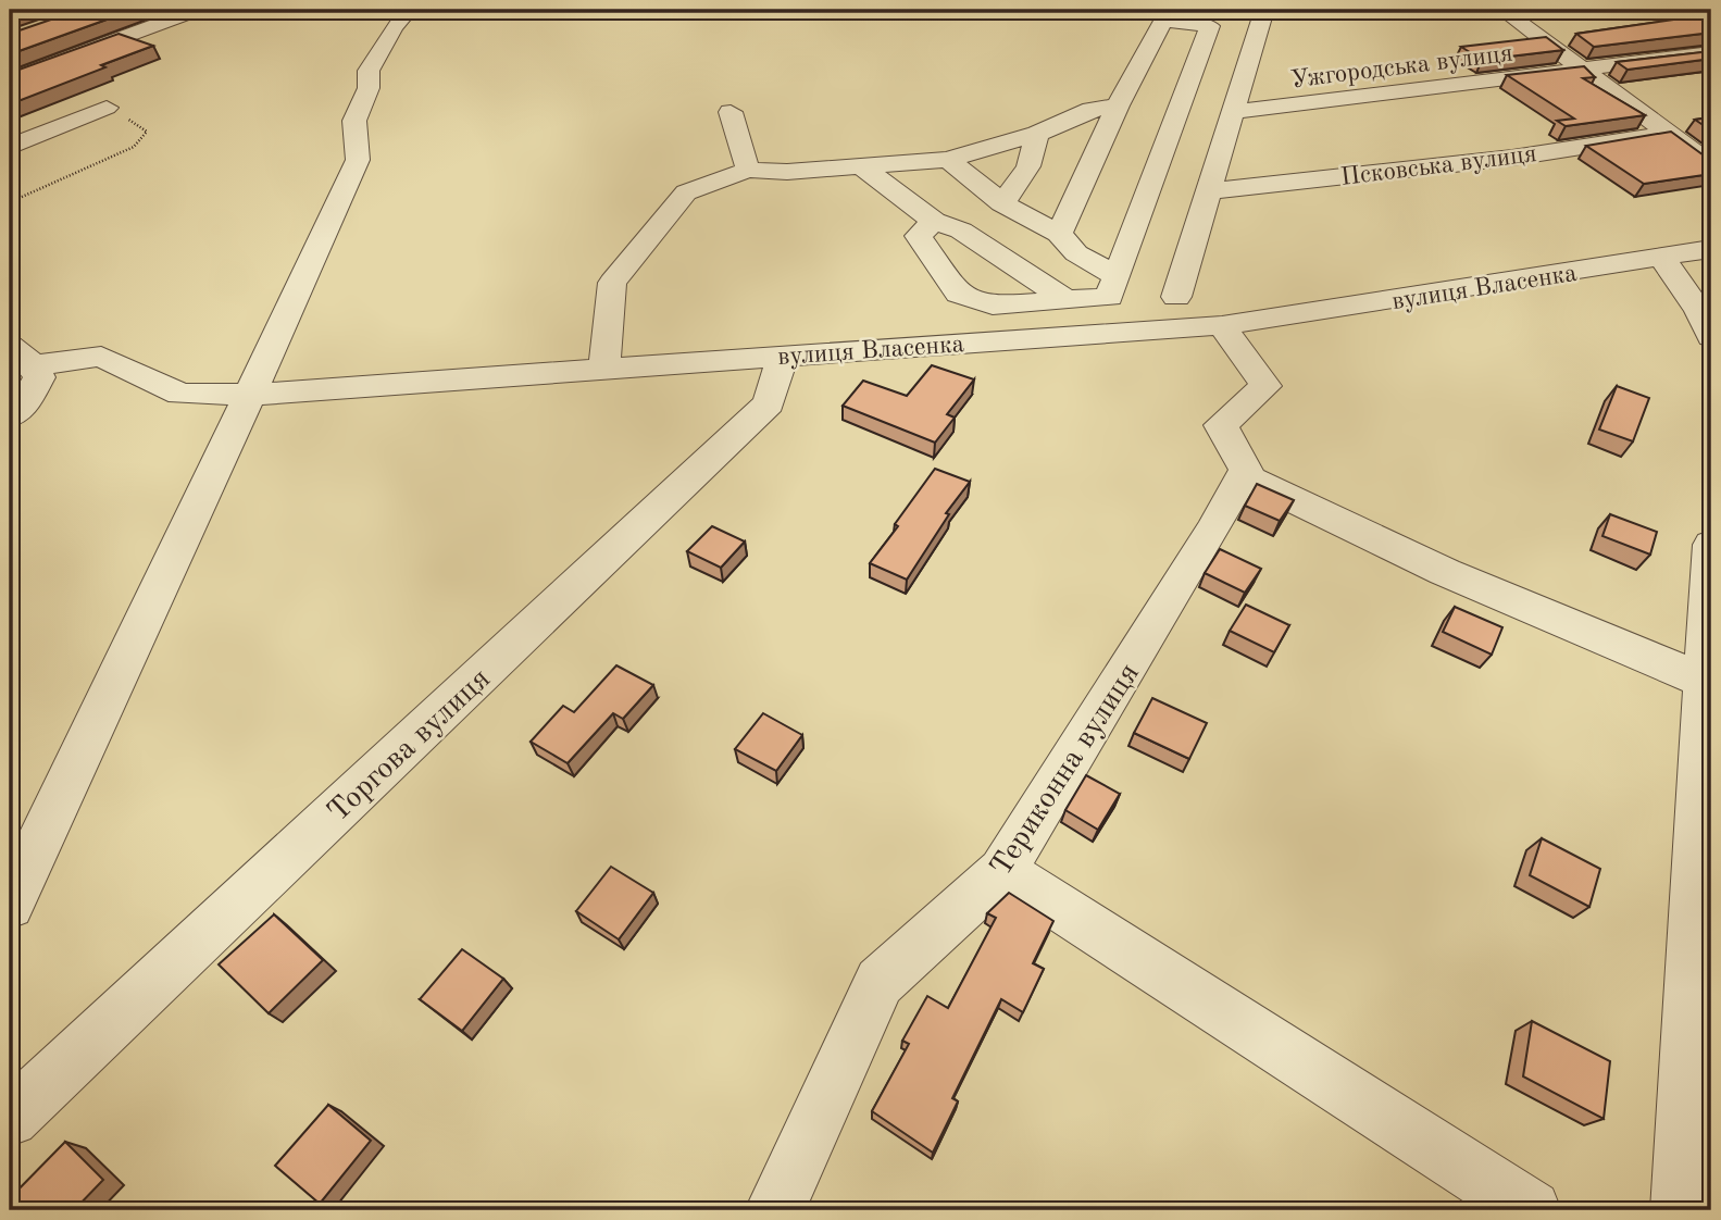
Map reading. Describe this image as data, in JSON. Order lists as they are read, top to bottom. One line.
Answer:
{"streets":{"street":["Ужгородська вулиця","Псковська вулиця","вулиця Власенка","Торгова вулиця","Териконна вулиця"]},"crossings":[["вулиця Власенка","Торгова вулиця"]]}
